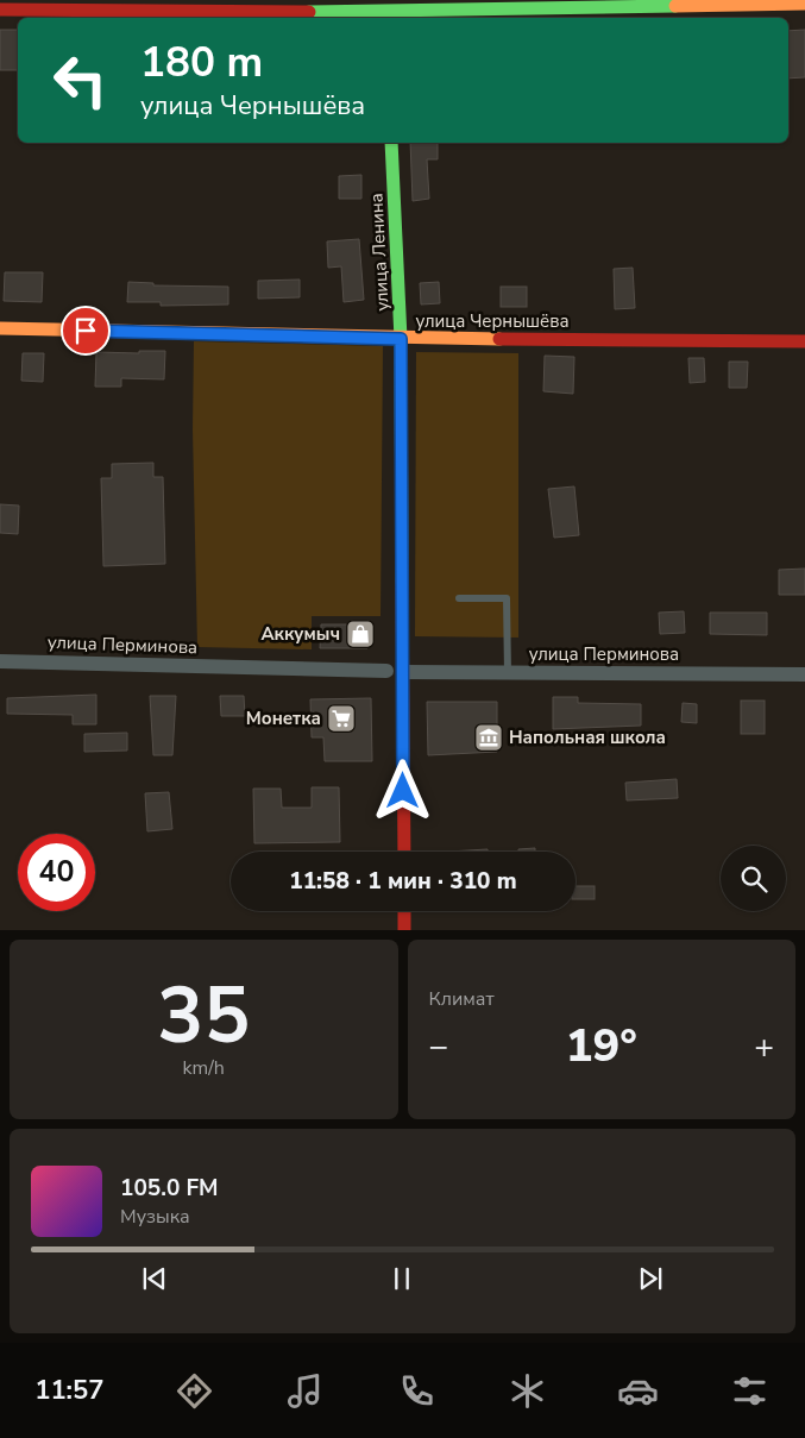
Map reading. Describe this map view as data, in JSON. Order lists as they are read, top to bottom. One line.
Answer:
{"streets":{"street":["улица Ленина","улица Чернышёва","улица Перминова"]},"crossings":[["улица Ленина","улица Чернышёва"],["улица Ленина","улица Перминова"]],"places":{"shop":["Аккумыч"],"supermarket":["Монетка"],"museum":["Напольная школа"]},"page":{"turn":["180 m","улица Чернышёва"],"limit":"40","trip":"11:58 · 1 мин · 310 m","tile":[["35","km/h"],"Климат"],"heat":["−","19°","+"],"song":["105.0 FM","Музыка"],"tabs":"11:57"}}
